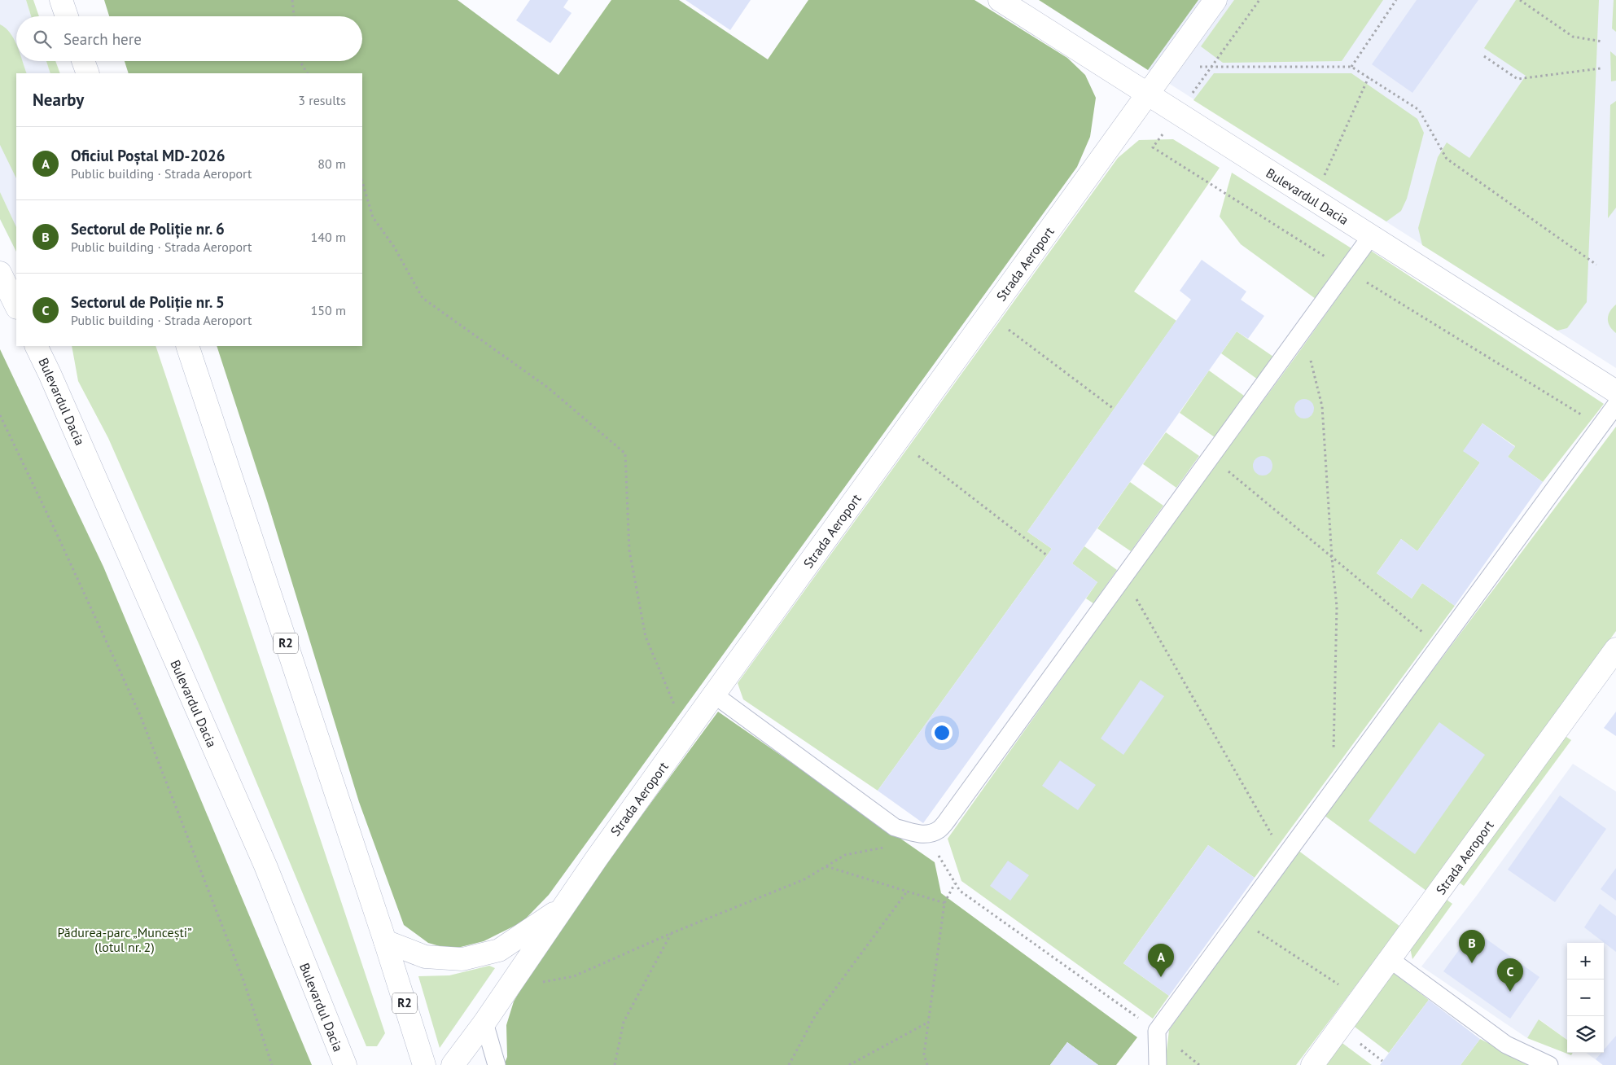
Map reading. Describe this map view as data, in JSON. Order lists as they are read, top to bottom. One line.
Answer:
{"streets":{"street":["Bulevardul Dacia","Strada Aeroport","R2"]},"crossings":[["Bulevardul Dacia","Strada Aeroport"]],"parks":["Pădurea-parc „Muncești” (lotul nr. 2)"],"page":{"search":"Search here","heading":["Nearby","3 results"],"list":[{"mark":"A","name":"Oficiul Poștal MD-2026","note":"Public building · Strada Aeroport","value":"80 m"},{"mark":"B","name":"Sectorul de Poliție nr. 6","note":"Public building · Strada Aeroport","value":"140 m"},{"mark":"C","name":"Sectorul de Poliție nr. 5","note":"Public building · Strada Aeroport","value":"150 m"}],"pins":["B","A","C"],"map_buttons":["+","−"]}}
